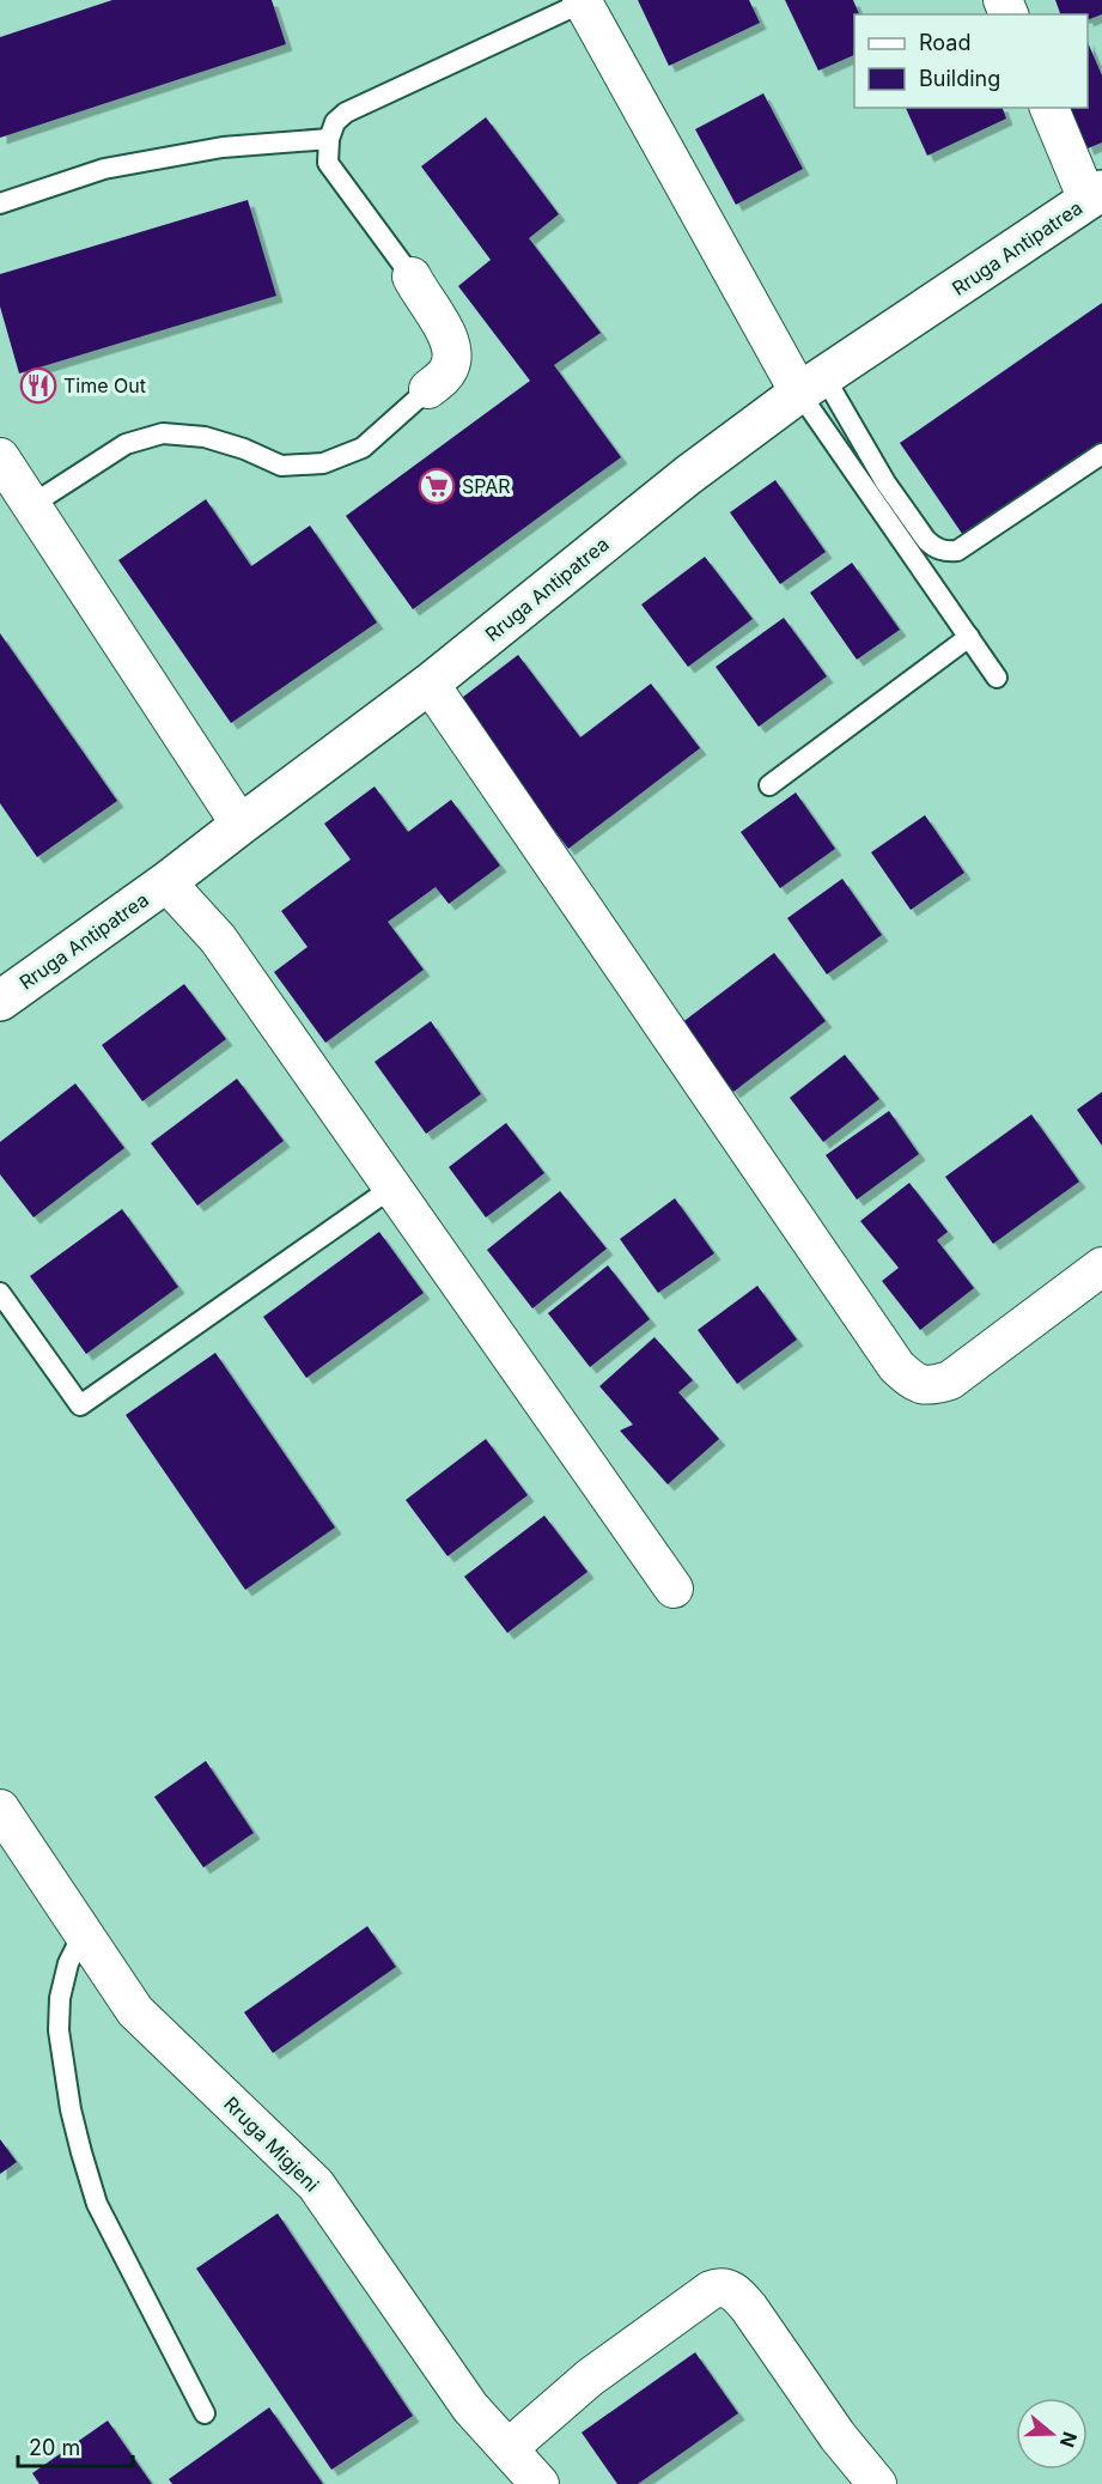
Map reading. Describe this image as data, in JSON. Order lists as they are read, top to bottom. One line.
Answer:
{"streets":{"main road":["Rruga Antipatrea"],"street":["Rruga Migjeni"]},"places":{"restaurant":["Time Out"],"supermarket":["SPAR"]},"legend":["Road","Building"],"scale_bar":"20 m","north":"right"}
